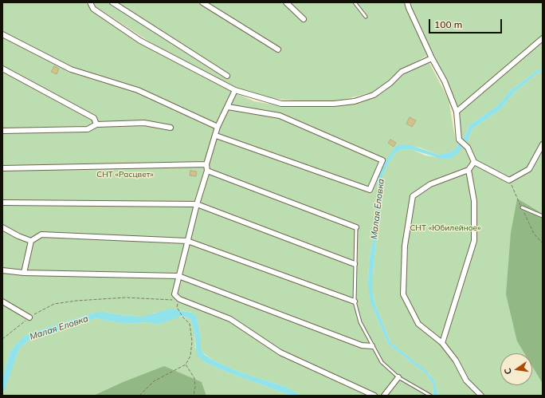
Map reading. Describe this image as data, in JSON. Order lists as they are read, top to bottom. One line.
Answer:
{"water":["Малая Еловка"],"parks":["СНТ «Расцвет»","СНТ «Юбилейное»"],"scale_bar":"100 m","north":"left"}
